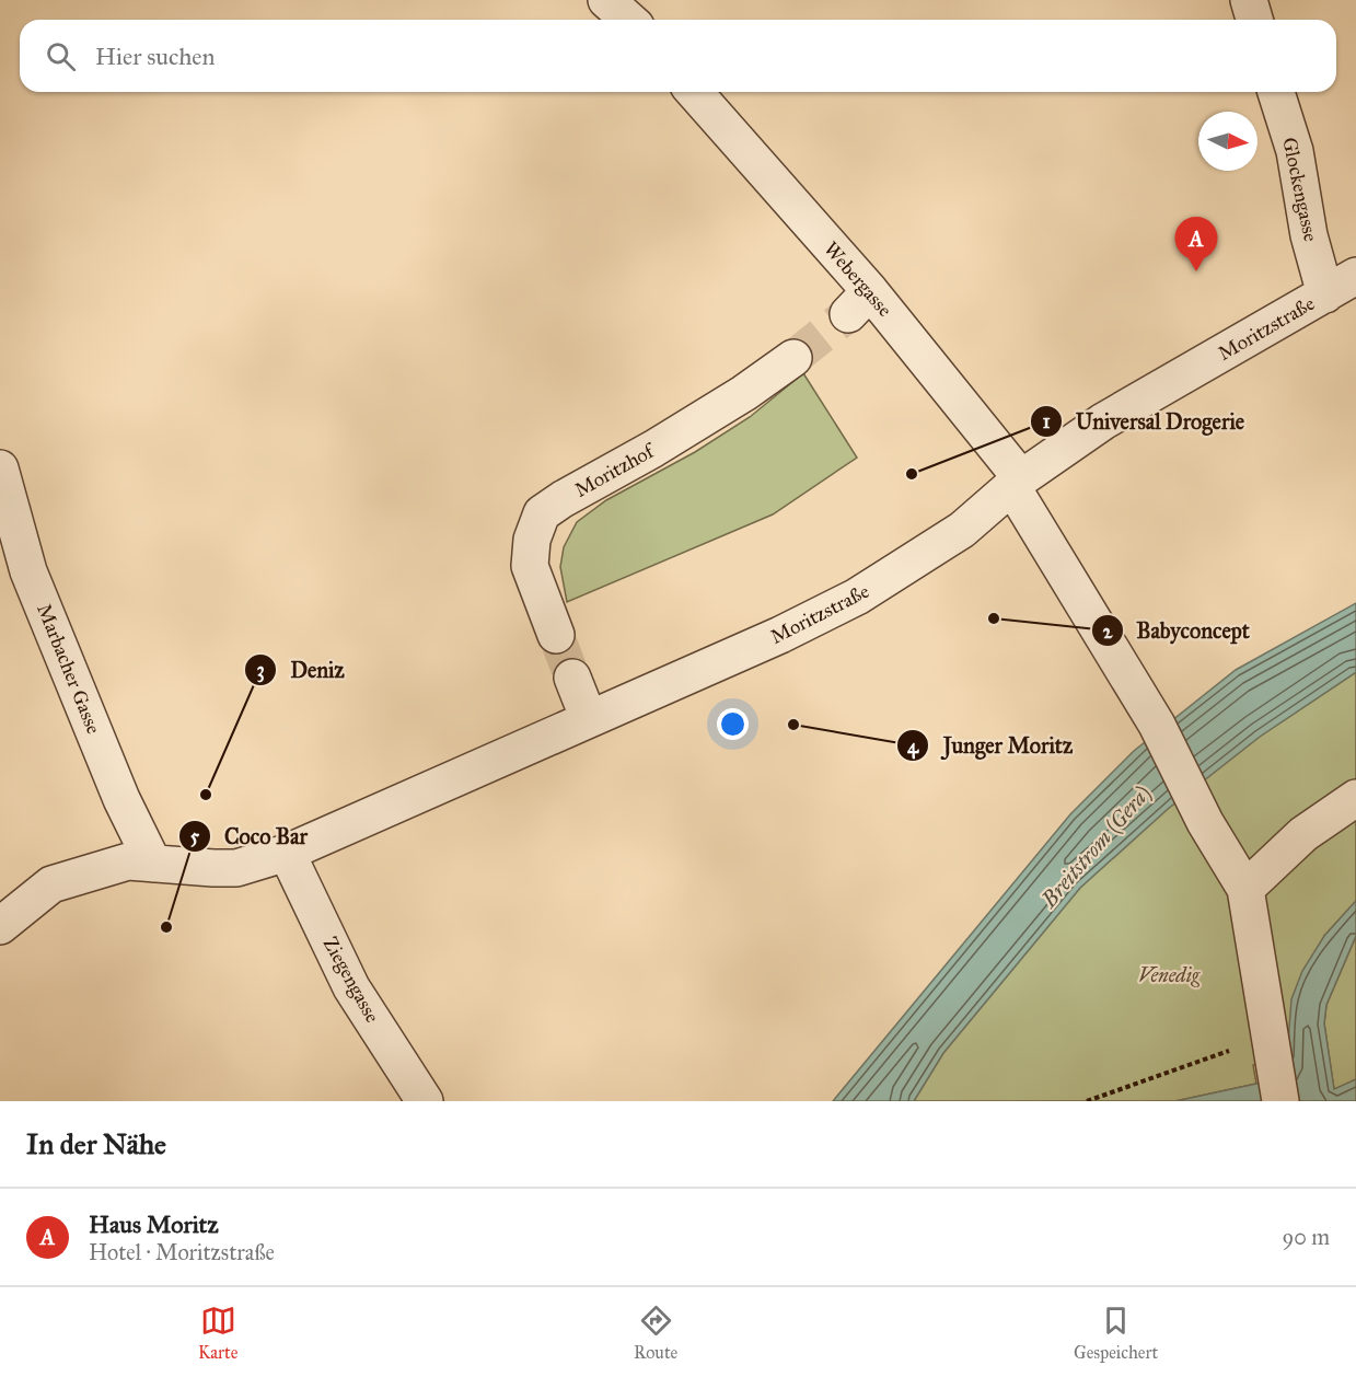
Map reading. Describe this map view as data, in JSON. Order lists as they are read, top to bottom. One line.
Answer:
{"streets":{"street":["Glockengasse","Webergasse","Moritzstraße","Moritzhof","Marbacher Gasse","Ziegengasse"]},"crossings":[["Glockengasse","Moritzstraße"],["Webergasse","Moritzstraße"],["Moritzstraße","Marbacher Gasse"],["Moritzstraße","Ziegengasse"]],"water":["Breitstrom (Gera)"],"parks":["Venedig"],"places":["Universal Drogerie","Babyconcept","Junger Moritz","Deniz","Coco Bar"],"north":"right","page":{"search":"Hier suchen","pins":"A","heading":"In der Nähe","list":[{"mark":"A","name":"Haus Moritz","note":"Hotel · Moritzstraße","value":"90 m"}],"nav":["Karte","Route","Gespeichert"]}}
